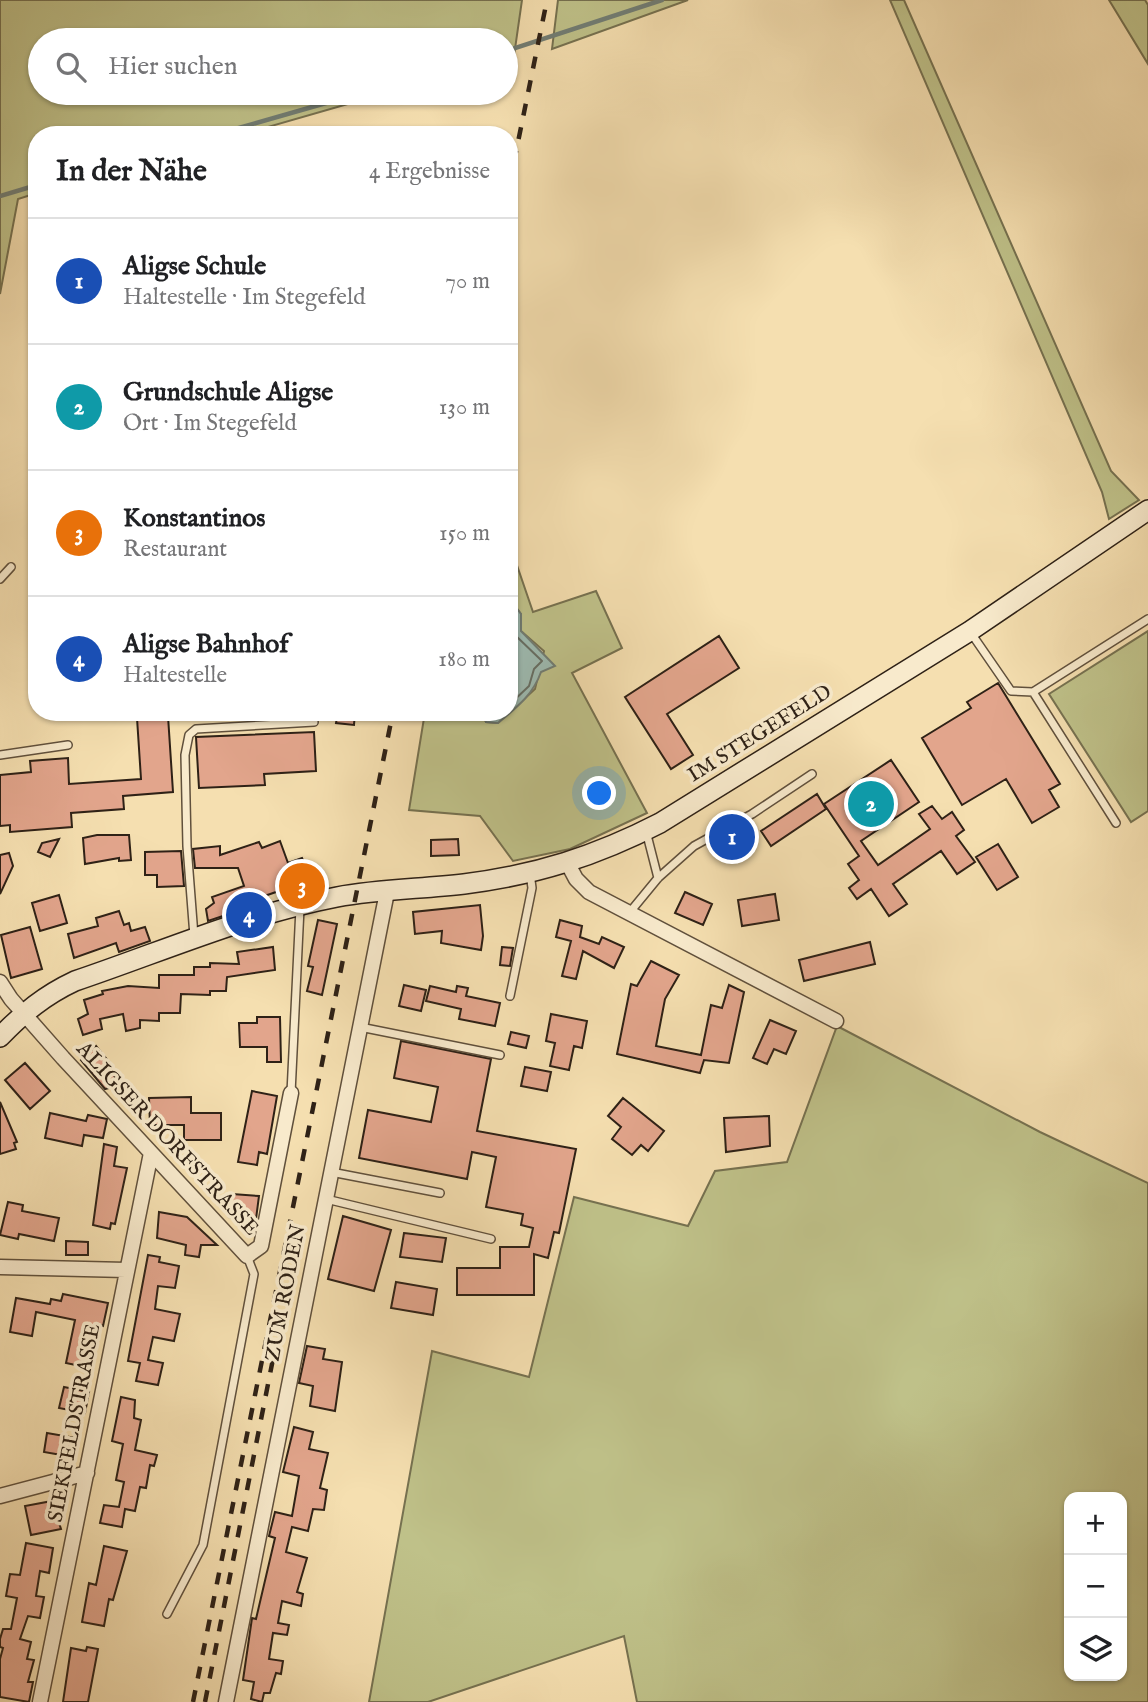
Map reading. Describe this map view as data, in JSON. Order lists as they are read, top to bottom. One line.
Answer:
{"streets":{"street":["IM STEGEFELD","ALIGSER DORFSTRASSE","ZUM RODEN","SIEKFELDSTRASSE"]},"crossings":[["IM STEGEFELD","ALIGSER DORFSTRASSE"],["IM STEGEFELD","ZUM RODEN"],["ALIGSER DORFSTRASSE","SIEKFELDSTRASSE"]],"page":{"search":"Hier suchen","heading":["In der Nähe","4 Ergebnisse"],"list":[{"mark":"1","name":"Aligse Schule","note":"Haltestelle · Im Stegefeld","value":"70 m"},{"mark":"2","name":"Grundschule Aligse","note":"Ort · Im Stegefeld","value":"130 m"},{"mark":"3","name":"Konstantinos","note":"Restaurant","value":"150 m"},{"mark":"4","name":"Aligse Bahnhof","note":"Haltestelle","value":"180 m"}],"pins":["2","1","3","4"],"map_buttons":["+","−"]}}
